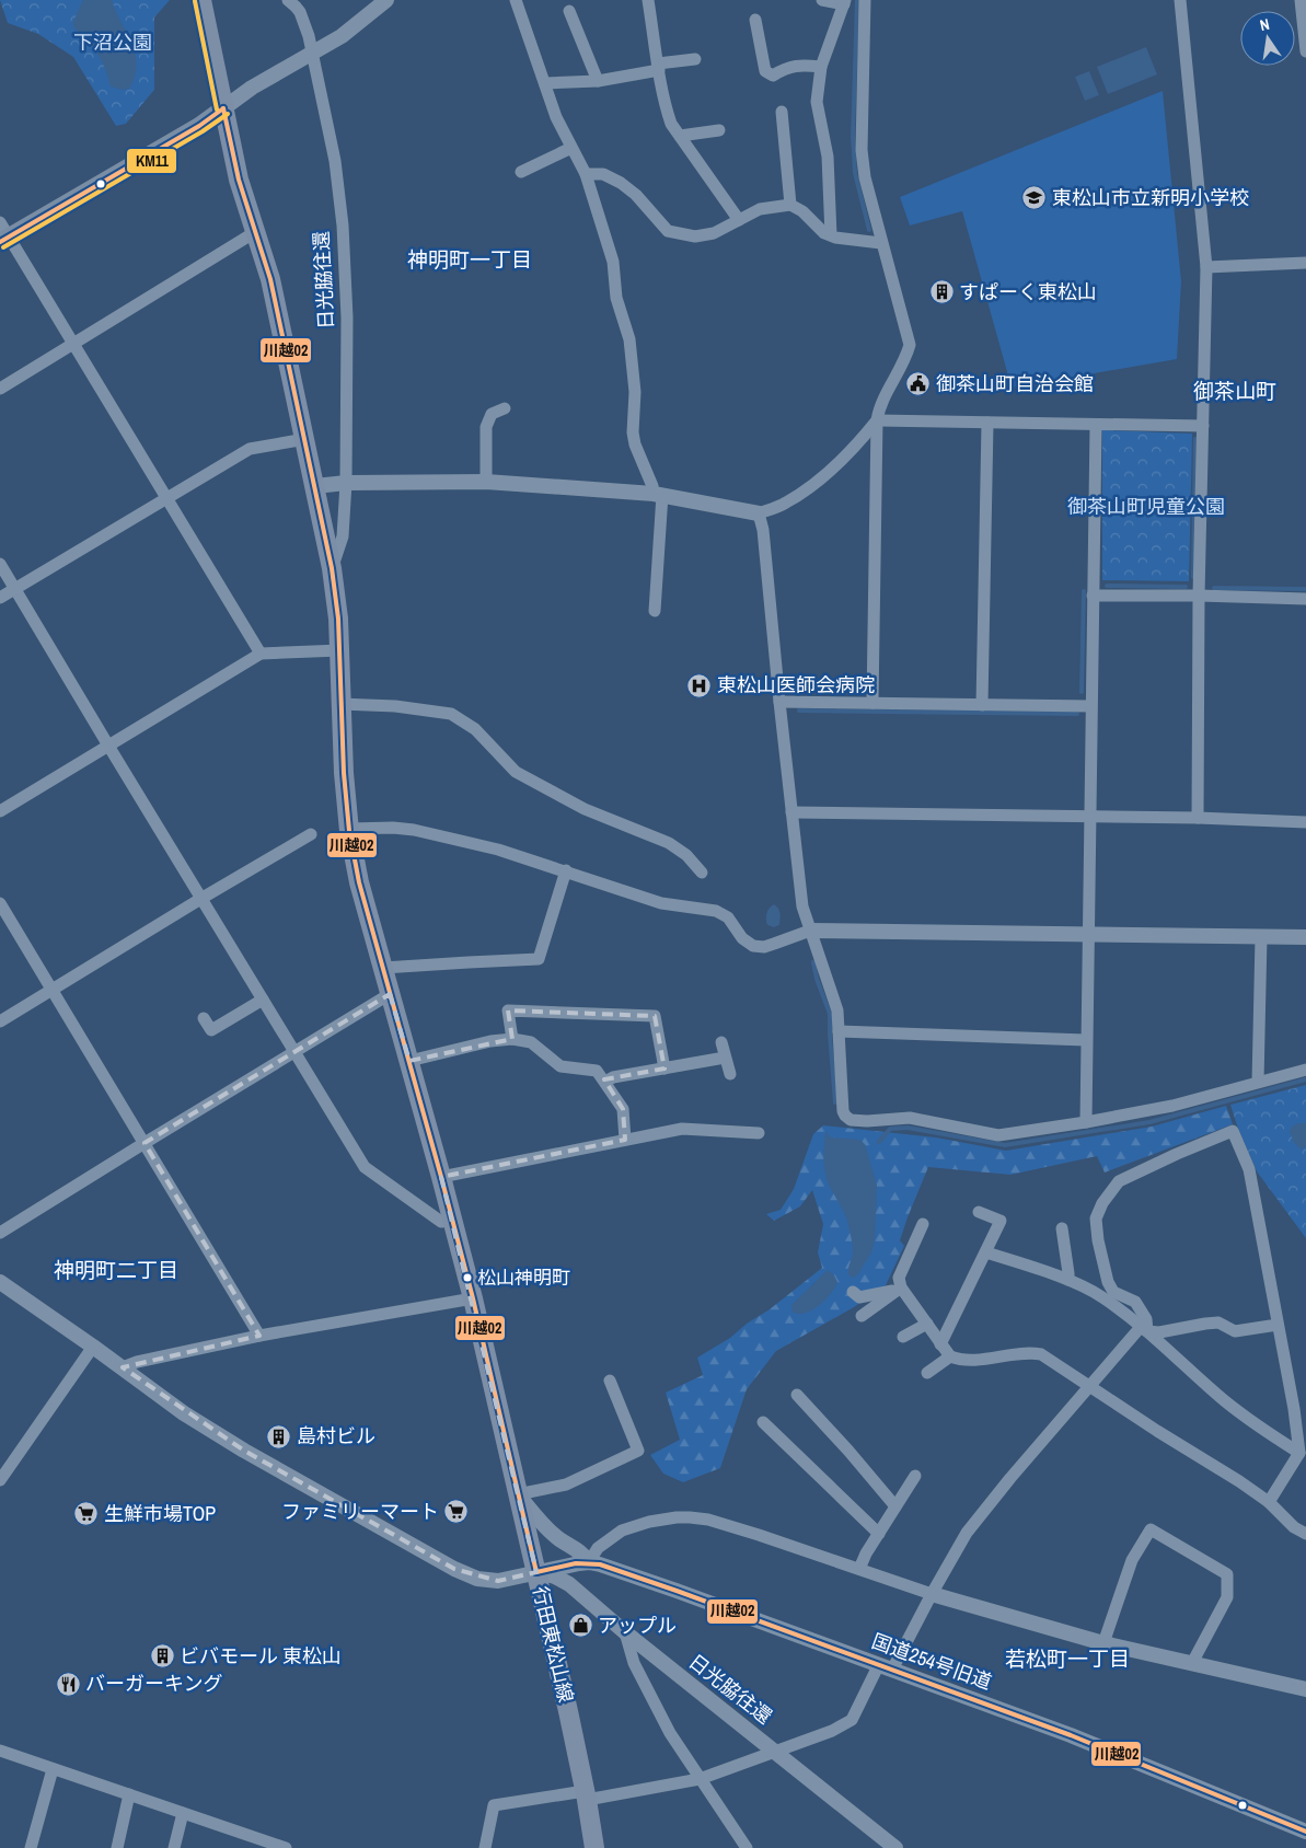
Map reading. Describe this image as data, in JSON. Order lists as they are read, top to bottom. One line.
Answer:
{"streets":{"main road":["行田東松山線"],"street":["日光脇往還","国道254号旧道"]},"crossings":[["日光脇往還","行田東松山線"],["日光脇往還","国道254号旧道"],["行田東松山線","国道254号旧道"]],"districts":["神明町一丁目","御茶山町","神明町二丁目","若松町一丁目"],"parks":["下沼公園","御茶山町児童公園"],"places":{"school or university":["東松山市立新明小学校"],"building":["すぱーく東松山","島村ビル","ビバモール 東松山"],"public building":["御茶山町自治会館"],"hospital":["東松山医師会病院"],"other":["松山神明町"],"supermarket":["ファミリーマート","生鮮市場TOP"],"shop":["アップル"],"restaurant":["バーガーキング"]},"lines":["transit line KM11","transit line 川越02"],"north":"top"}
